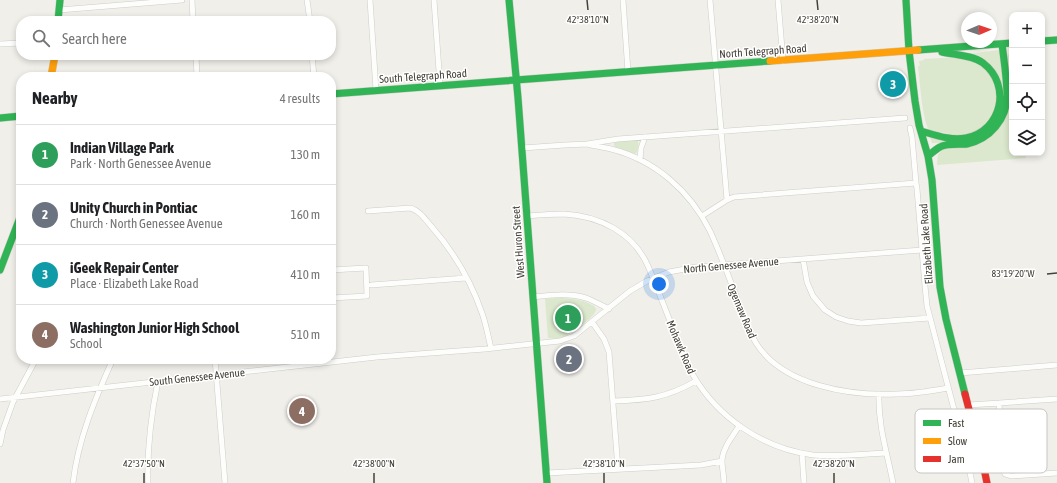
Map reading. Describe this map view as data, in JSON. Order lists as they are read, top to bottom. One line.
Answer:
{"streets":{"main road":["North Telegraph Road","South Telegraph Road","West Huron Street","Elizabeth Lake Road"],"street":["North Genessee Avenue","Ogemaw Road","Mohawk Road","South Genessee Avenue"]},"crossings":[["North Telegraph Road","South Telegraph Road"],["North Telegraph Road","West Huron Street"],["North Telegraph Road","Elizabeth Lake Road"],["South Telegraph Road","West Huron Street"],["West Huron Street","North Genessee Avenue"],["West Huron Street","Mohawk Road"],["West Huron Street","South Genessee Avenue"],["Elizabeth Lake Road","North Genessee Avenue"],["Elizabeth Lake Road","Ogemaw Road"],["North Genessee Avenue","Ogemaw Road"],["North Genessee Avenue","Mohawk Road"],["North Genessee Avenue","South Genessee Avenue"]],"legend":["Fast","Slow","Jam"],"north":"right","page":{"map_buttons":["+","−"],"search":"Search here","pins":["3","1","2","4"],"heading":["Nearby","4 results"],"list":[{"mark":"1","name":"Indian Village Park","note":"Park · North Genessee Avenue","value":"130 m"},{"mark":"2","name":"Unity Church in Pontiac","note":"Church · North Genessee Avenue","value":"160 m"},{"mark":"3","name":"iGeek Repair Center","note":"Place · Elizabeth Lake Road","value":"410 m"},{"mark":"4","name":"Washington Junior High School","note":"School","value":"510 m"}]},"coordinates":["42°38'10\"N","42°38'20\"N","83°19'20\"W","42°37'50\"N","42°38'00\"N"]}
